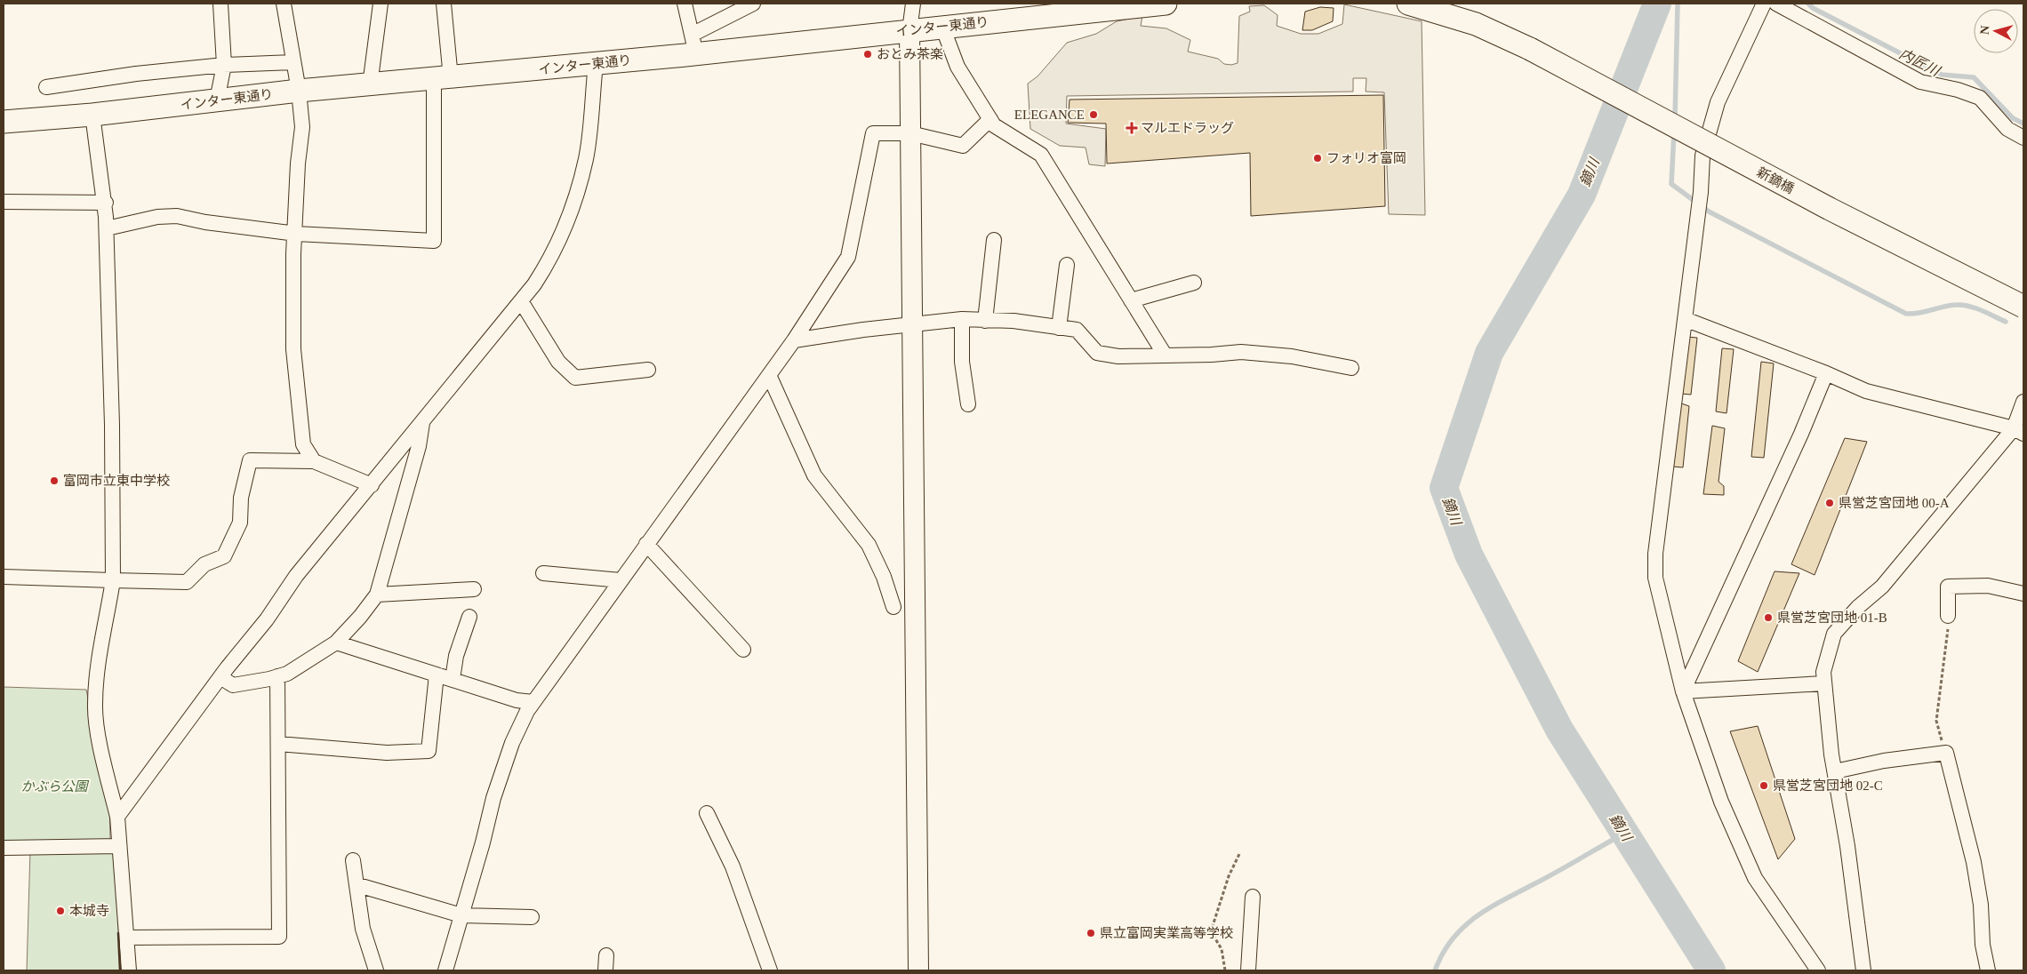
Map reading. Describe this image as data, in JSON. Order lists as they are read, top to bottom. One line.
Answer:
{"streets":{"main road":["インター東通り","新鏑橋"]},"water":["内匠川","鏑川"],"parks":["かぶら公園"],"places":{"other":["おとみ茶楽","ELEGANCE","フォリオ富岡","富岡市立東中学校","県営芝宮団地 00-A","県営芝宮団地 01-B","県営芝宮団地 02-C","本城寺","県立富岡実業高等学校"],"health":["マルエドラッグ"]},"north":"left"}
